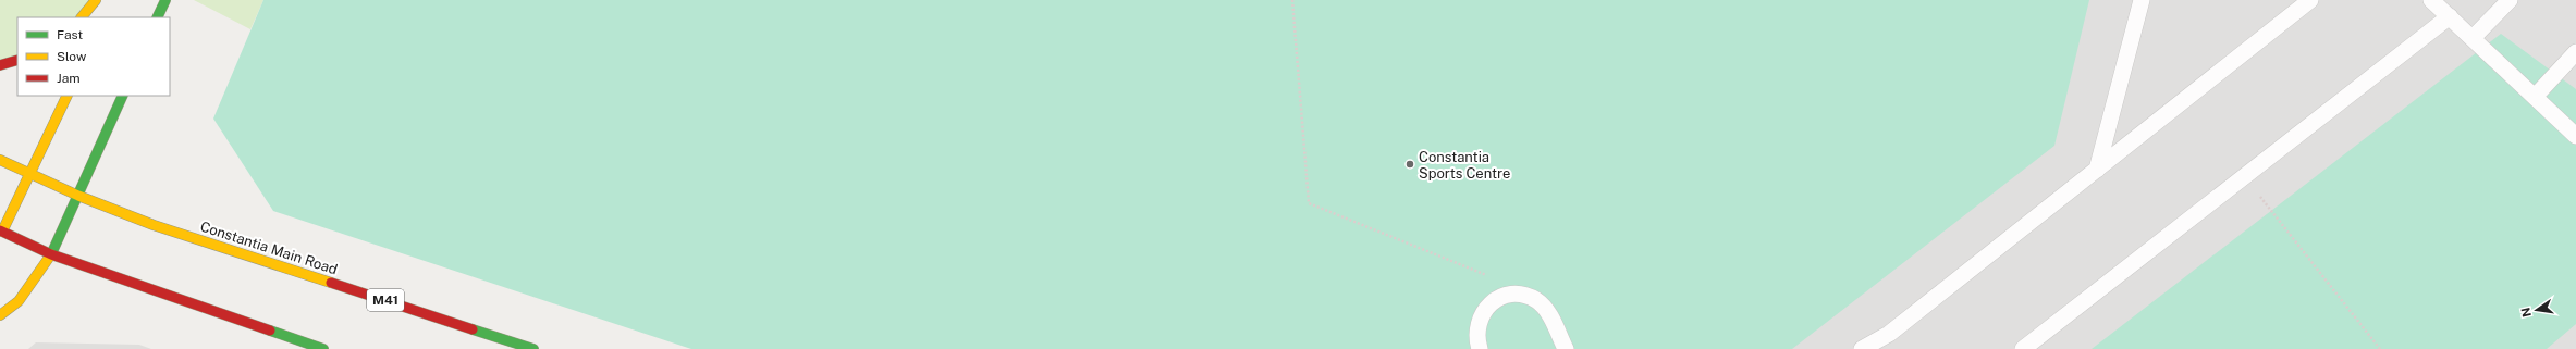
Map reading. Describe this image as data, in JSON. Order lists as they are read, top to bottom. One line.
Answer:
{"streets":{"main road":["Constantia Main Road","M41"]},"places":["Constantia Sports Centre"],"legend":["Fast","Slow","Jam"],"north":"left"}
